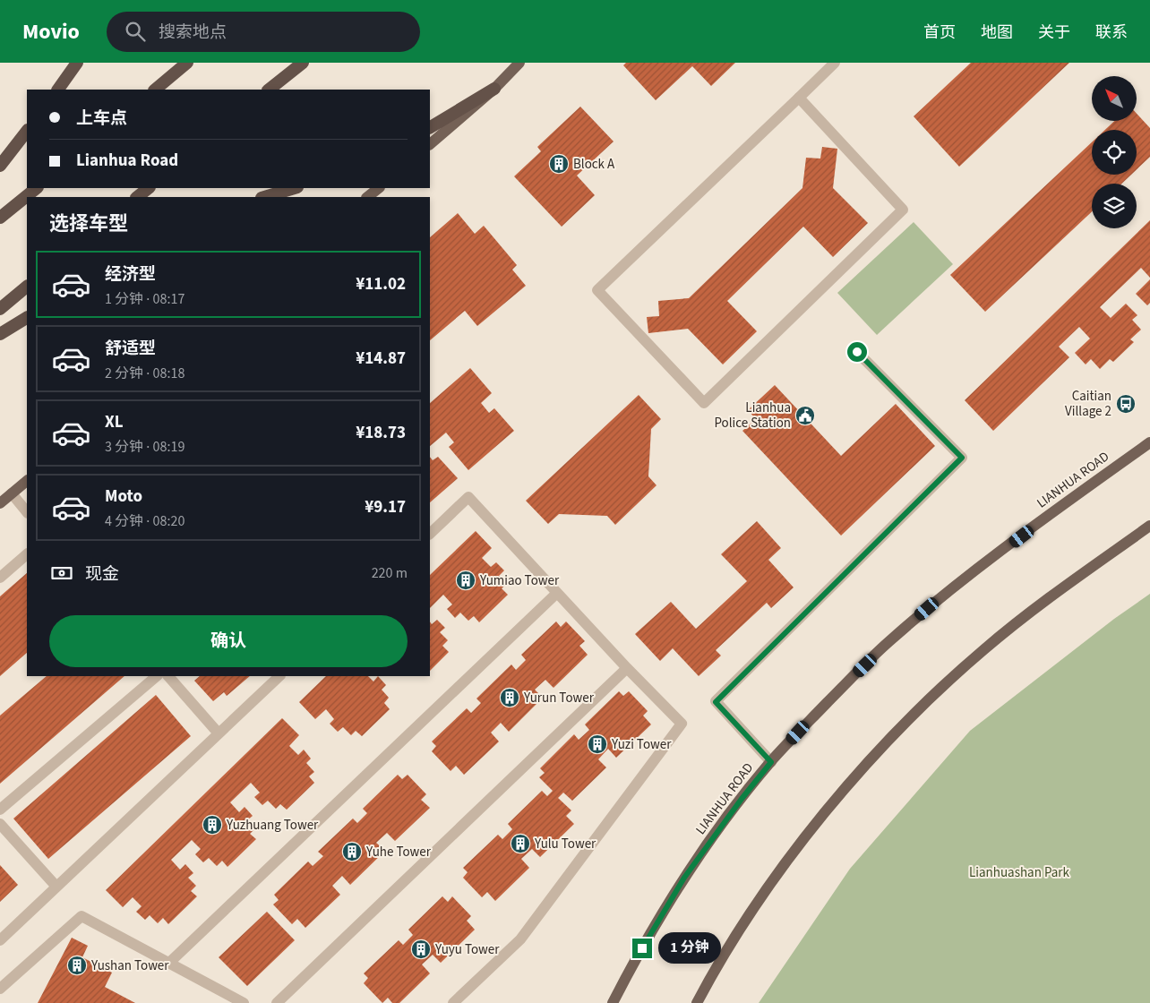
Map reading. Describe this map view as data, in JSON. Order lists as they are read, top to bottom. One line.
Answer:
{"streets":{"main road":["LIANHUA ROAD"]},"parks":["Lianhuashan Park"],"places":{"building":["Block A","Yumiao Tower","Yurun Tower","Yuzi Tower","Yuzhuang Tower","Yulu Tower","Yuhe Tower","Yuyu Tower","Yushan Tower"],"bus stop":["Caitian Village 2"],"public building":["Lianhua Police Station"]},"north":"top left","page":{"header":"Movio","search":"搜索地点","nav":["首页","地图","关于","联系"],"banner":["上车点","Lianhua Road"],"heading":"选择车型","list":[{"name":"经济型","note":"1 分钟 · 08:17","value":"¥11.02"},{"name":"舒适型","note":"2 分钟 · 08:18","value":"¥14.87"},{"name":"XL","note":"3 分钟 · 08:19","value":"¥18.73"},{"name":"Moto","note":"4 分钟 · 08:20","value":"¥9.17"}],"pay":["现金","220 m"],"buttons":"确认","bubble":"1 分钟"}}
